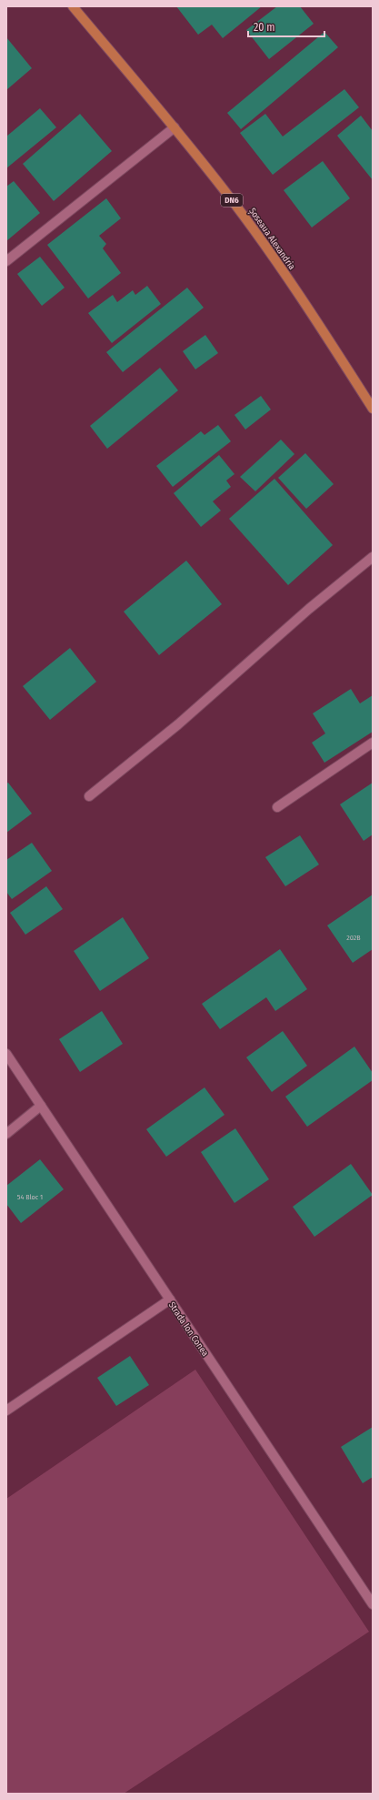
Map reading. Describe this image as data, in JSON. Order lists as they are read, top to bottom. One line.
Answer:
{"streets":{"main road":["DN6","Șoseaua Alexandria"],"street":["Strada Ion Conea"]},"house_numbers":["202B","54 Bloc 1"],"scale_bar":"20 m"}
